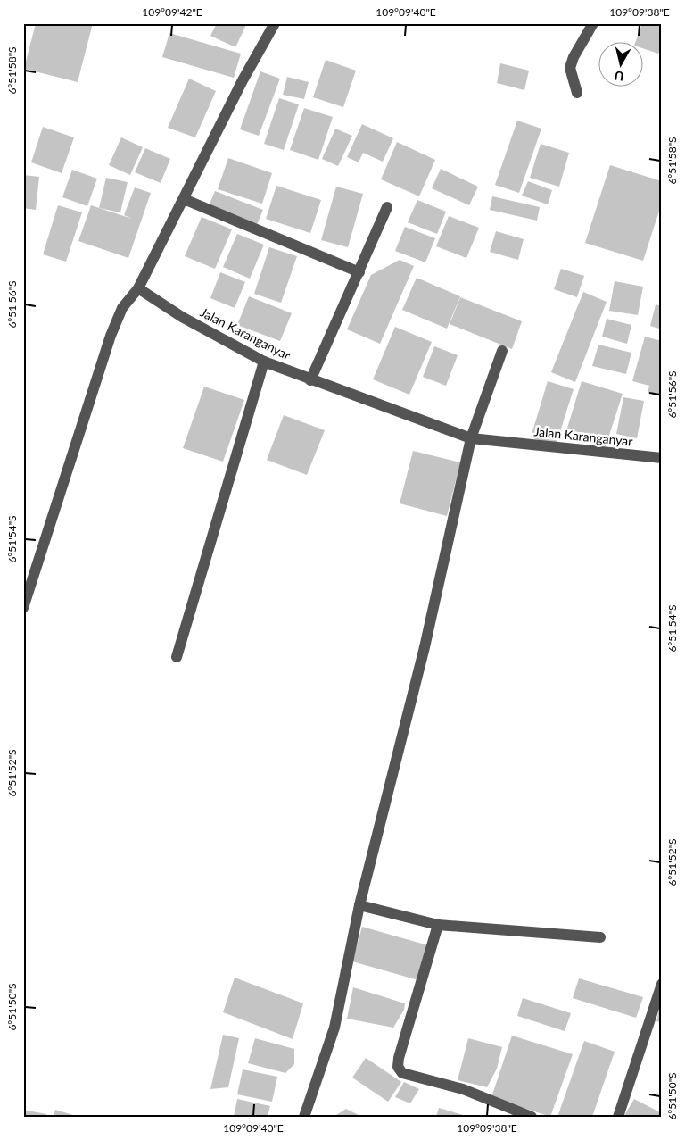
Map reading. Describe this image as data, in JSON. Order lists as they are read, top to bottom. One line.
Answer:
{"streets":{"street":["Jalan Karanganyar"]},"north":"bottom","coordinates":["109°09'42\"E","109°09'40\"E","109°09'38\"E","6°51'58\"S","6°51'56\"S","6°51'54\"S","6°51'52\"S","6°51'50\"S"]}
